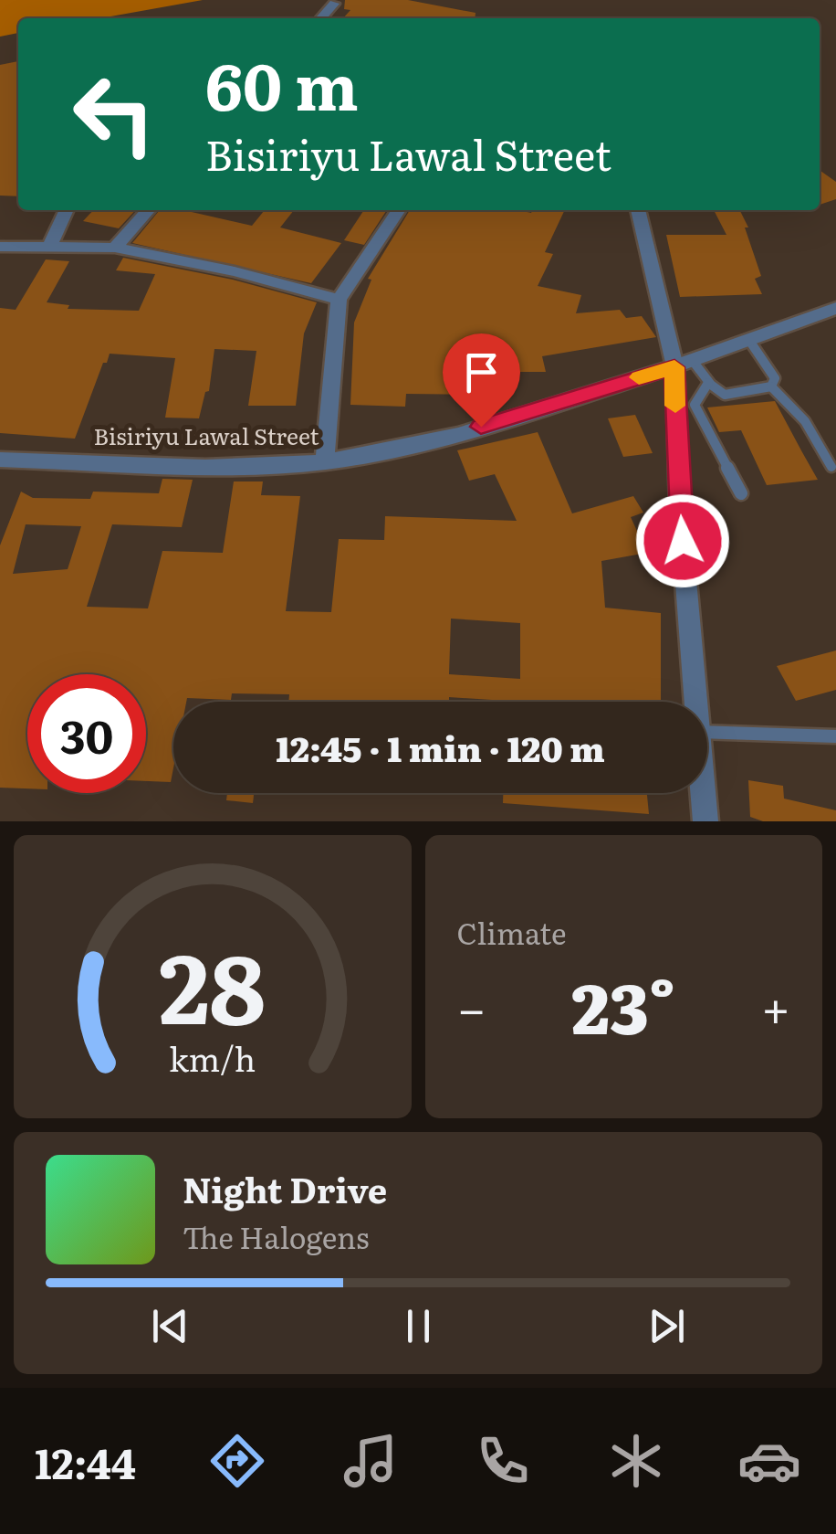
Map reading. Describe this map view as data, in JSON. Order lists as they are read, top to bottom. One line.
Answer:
{"streets":{"street":["Bisiriyu Lawal Street"]},"page":{"turn":["60 m","Bisiriyu Lawal Street"],"limit":"30","trip":"12:45 · 1 min · 120 m","tile":"Climate","heat":["−","23°","+"],"song":["Night Drive","The Halogens"],"tabs":"12:44","gauge":["28","km/h"]}}
